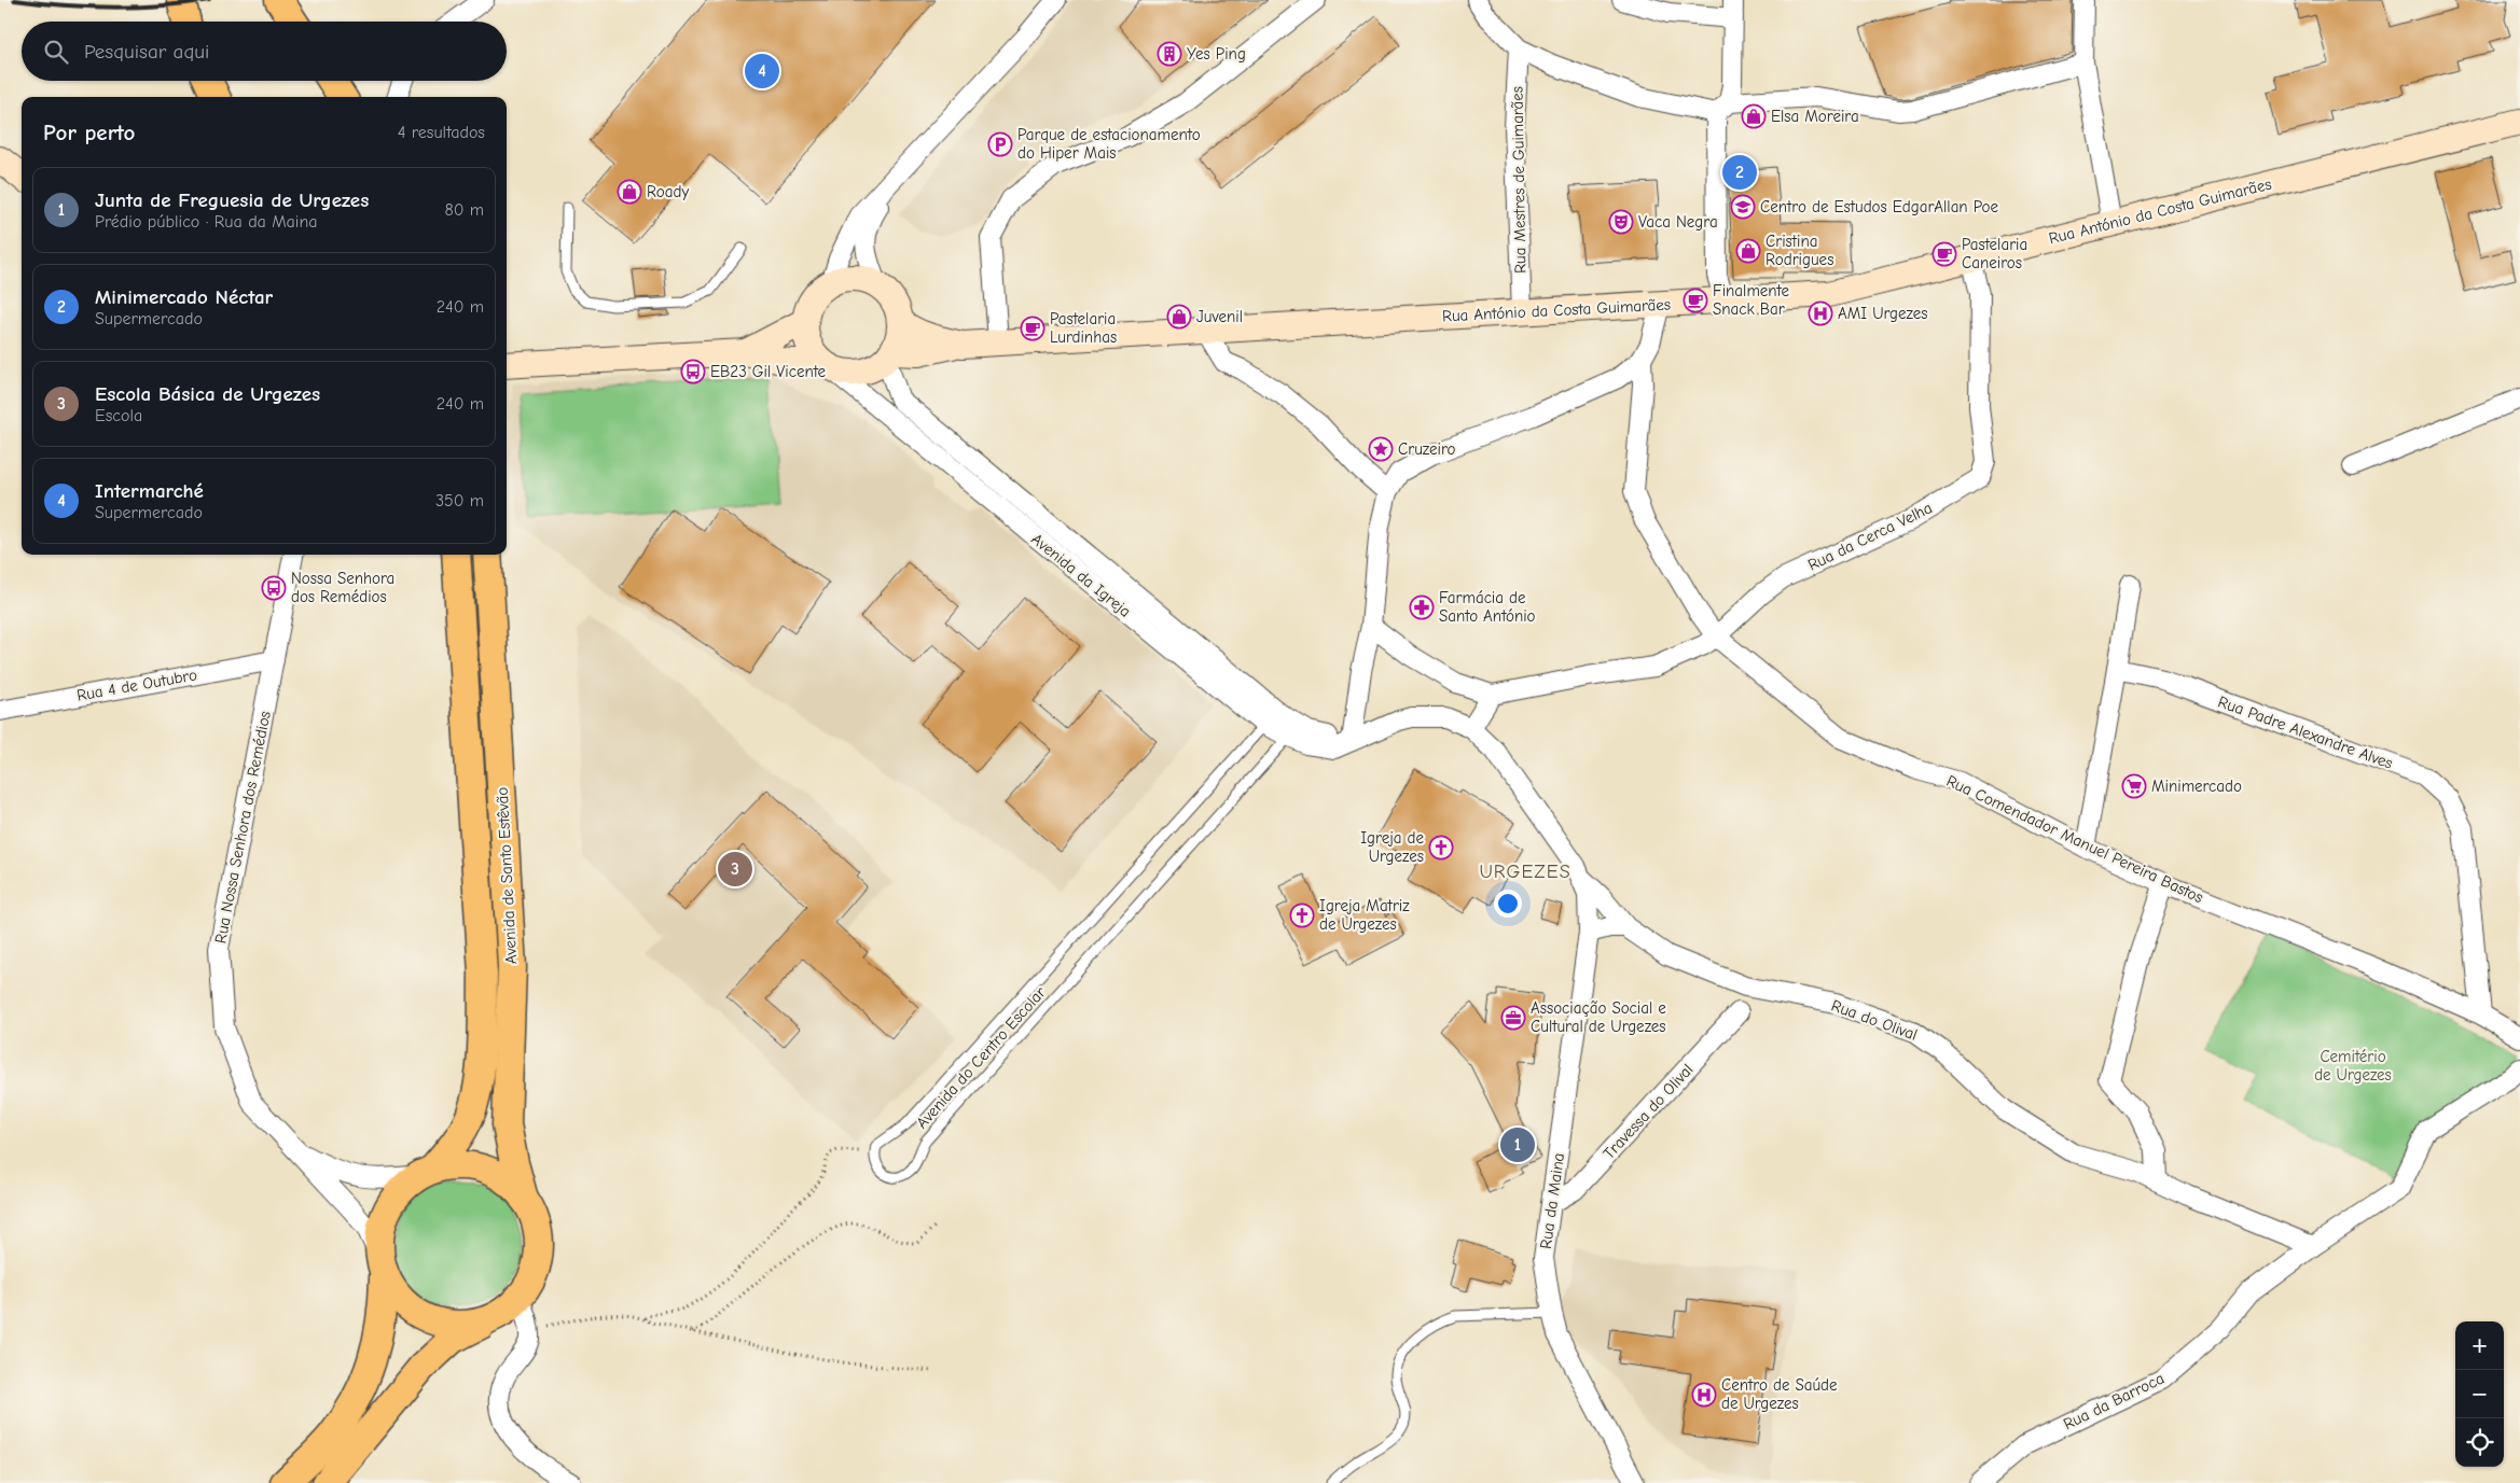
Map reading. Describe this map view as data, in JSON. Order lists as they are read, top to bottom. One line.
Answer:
{"streets":{"main road":["Rua António da Costa Guimarães","Avenida de Santo Estêvão"],"street":["Rua Mestres de Guimarães","Rua da Cerca Velha","Avenida da Igreja","Rua 4 de Outubro","Rua Padre Alexandre Alves","Rua Nossa Senhora dos Remédios","Rua Comendador Manuel Pereira Bastos","Rua do Olival","Travessa do Olival","Rua da Maina","Rua da Barroca"],"lane":["Avenida do Centro Escolar"]},"crossings":[["Rua Mestres de Guimarães","Rua António da Costa Guimarães"],["Rua António da Costa Guimarães","Rua da Cerca Velha"],["Rua António da Costa Guimarães","Avenida da Igreja"],["Rua da Cerca Velha","Rua Comendador Manuel Pereira Bastos"],["Avenida da Igreja","Avenida do Centro Escolar"],["Avenida da Igreja","Rua da Maina"],["Rua 4 de Outubro","Rua Nossa Senhora dos Remédios"],["Rua Padre Alexandre Alves","Rua Comendador Manuel Pereira Bastos"],["Rua Nossa Senhora dos Remédios","Avenida de Santo Estêvão"],["Rua do Olival","Rua da Maina"],["Rua do Olival","Rua da Barroca"],["Travessa do Olival","Rua da Maina"]],"districts":["URGEZES"],"parks":["Cemitério de Urgezes"],"places":{"building":["Yes Ping"],"shop":["Elsa Moreira","Roady","Cristina Rodrigues","Juvenil"],"parking":["Parque de estacionamento do Hiper Mais"],"school or university":["Centro de Estudos EdgarAllan Poe"],"theatre":["Vaca Negra"],"cafe":["Pastelaria Caneiros","Finalmente Snack Bar","Pastelaria Lurdinhas"],"hospital":["AMI Urgezes","Centro de Saúde de Urgezes"],"bus stop":["EB23 Gil Vicente","Nossa Senhora dos Remédios"],"place":["Cruzeiro"],"pharmacy":["Farmácia de Santo António"],"supermarket":["Minimercado"],"church":["Igreja de Urgezes","Igreja Matriz de Urgezes"],"office":["Associação Social e Cultural de Urgezes"]},"page":{"search":"Pesquisar aqui","pins":["4","2","3","1"],"heading":["Por perto","4 resultados"],"list":[{"mark":"1","name":"Junta de Freguesia de Urgezes","note":"Prédio público · Rua da Maina","value":"80 m"},{"mark":"2","name":"Minimercado Néctar","note":"Supermercado","value":"240 m"},{"mark":"3","name":"Escola Básica de Urgezes","note":"Escola","value":"240 m"},{"mark":"4","name":"Intermarché","note":"Supermercado","value":"350 m"}],"map_buttons":["+","−"]}}
